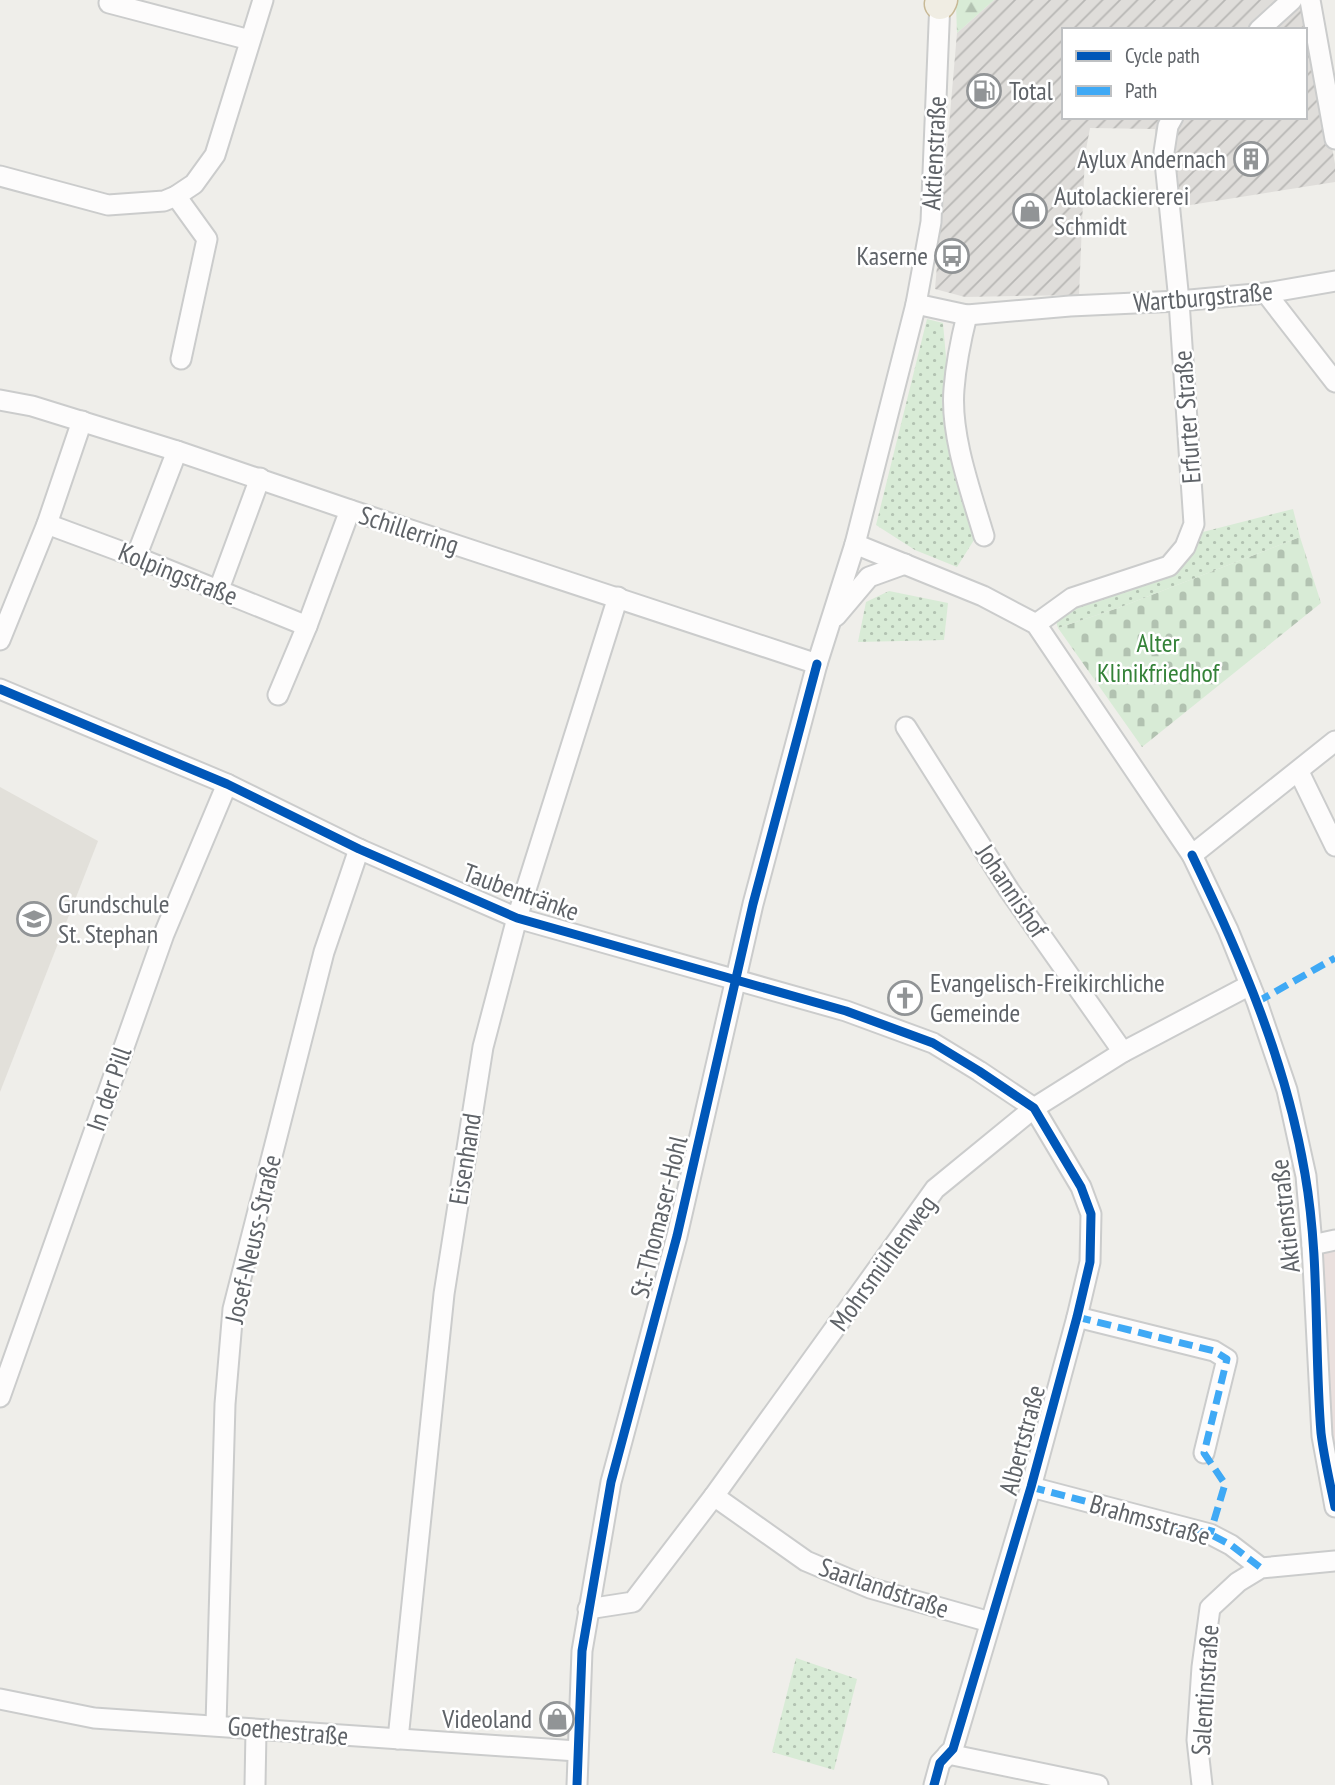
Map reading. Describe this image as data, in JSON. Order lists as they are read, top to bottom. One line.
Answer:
{"streets":{"street":["Aktienstraße","Wartburgstraße","Erfurter Straße","Schillerring","Kolpingstraße","Johannishof","Taubentränke","In der Pill","Eisenhand","St.-Thomaser-Hohl","Josef-Neuss-Straße","Mohrsmühlenweg","Albertstraße","Brahmsstraße","Saarlandstraße","Salentinstraße","Goethestraße"]},"crossings":[["Aktienstraße","Erfurter Straße"],["Aktienstraße","St.-Thomaser-Hohl"],["Aktienstraße","Mohrsmühlenweg"],["Wartburgstraße","Erfurter Straße"],["Schillerring","Eisenhand"],["Schillerring","St.-Thomaser-Hohl"],["Johannishof","Mohrsmühlenweg"],["Taubentränke","In der Pill"],["Taubentränke","Eisenhand"],["Taubentränke","St.-Thomaser-Hohl"],["Taubentränke","Josef-Neuss-Straße"],["Taubentränke","Mohrsmühlenweg"],["Taubentränke","Albertstraße"],["Eisenhand","Goethestraße"],["St.-Thomaser-Hohl","Mohrsmühlenweg"],["St.-Thomaser-Hohl","Goethestraße"],["Josef-Neuss-Straße","Goethestraße"],["Mohrsmühlenweg","Albertstraße"],["Mohrsmühlenweg","Saarlandstraße"],["Albertstraße","Brahmsstraße"],["Albertstraße","Saarlandstraße"],["Brahmsstraße","Salentinstraße"]],"parks":["Alter Klinikfriedhof"],"places":{"fuel station":["Total"],"building":["Aylux Andernach"],"shop":["Autolackiererei Schmidt","Videoland"],"bus stop":["Kaserne"],"school or university":["Grundschule St. Stephan"],"church":["Evangelisch-Freikirchliche Gemeinde"]},"legend":["Cycle path","Path"]}
